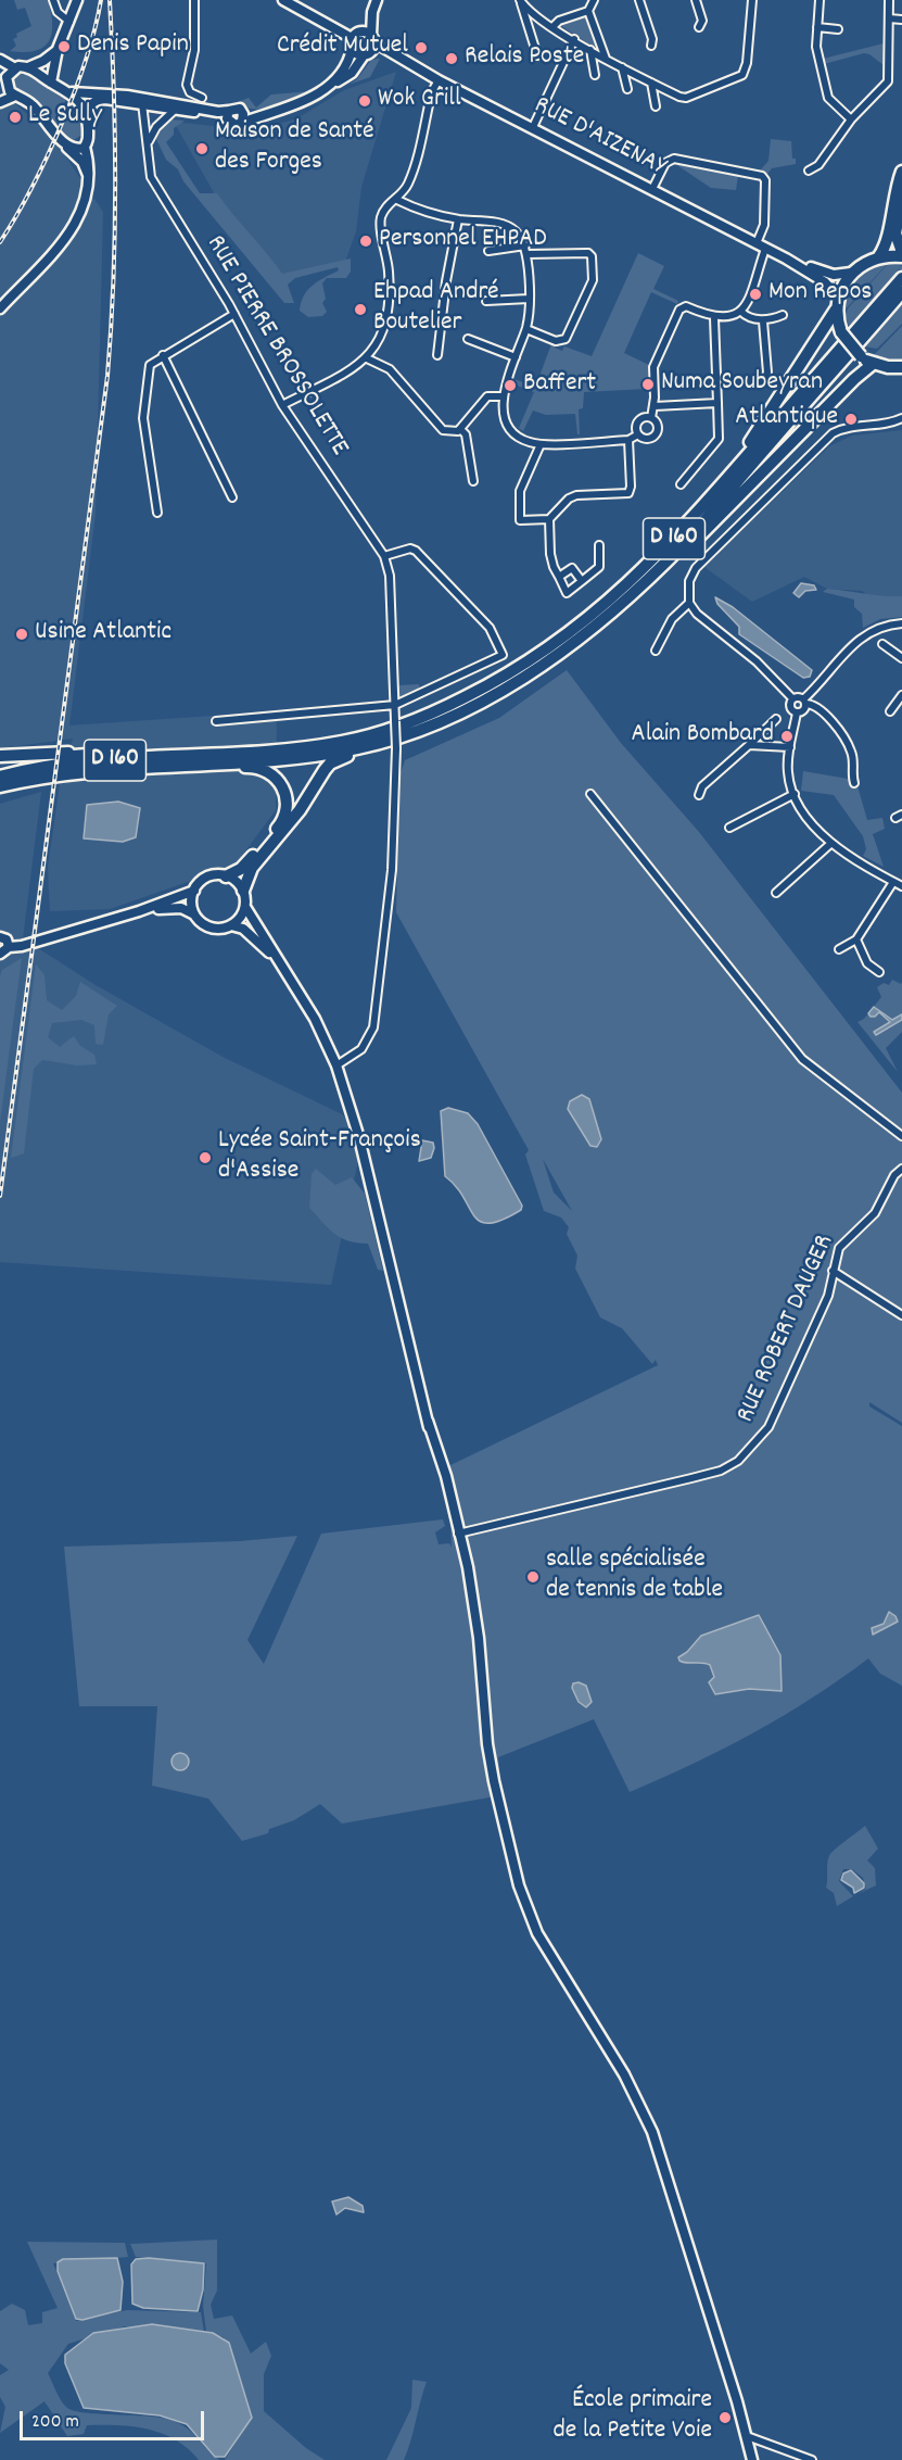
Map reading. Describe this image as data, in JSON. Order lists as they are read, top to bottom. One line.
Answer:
{"streets":{"highway":["D 160"],"street":["RUE D'AIZENAY","RUE PIERRE BROSSOLETTE","RUE ROBERT DAUGER"]},"places":["Denis Papin","Crédit Mutuel","Relais Poste","Wok Grill","Le Sully","Maison de Santé des Forges","Personnel EHPAD","Mon Repos","Ehpad André Boutelier","Numa Soubeyran","Baffert","Atlantique","Usine Atlantic","Alain Bombard","Lycée Saint-François d'Assise","salle spécialisée de tennis de table","École primaire de la Petite Voie"],"scale_bar":"200 m"}
